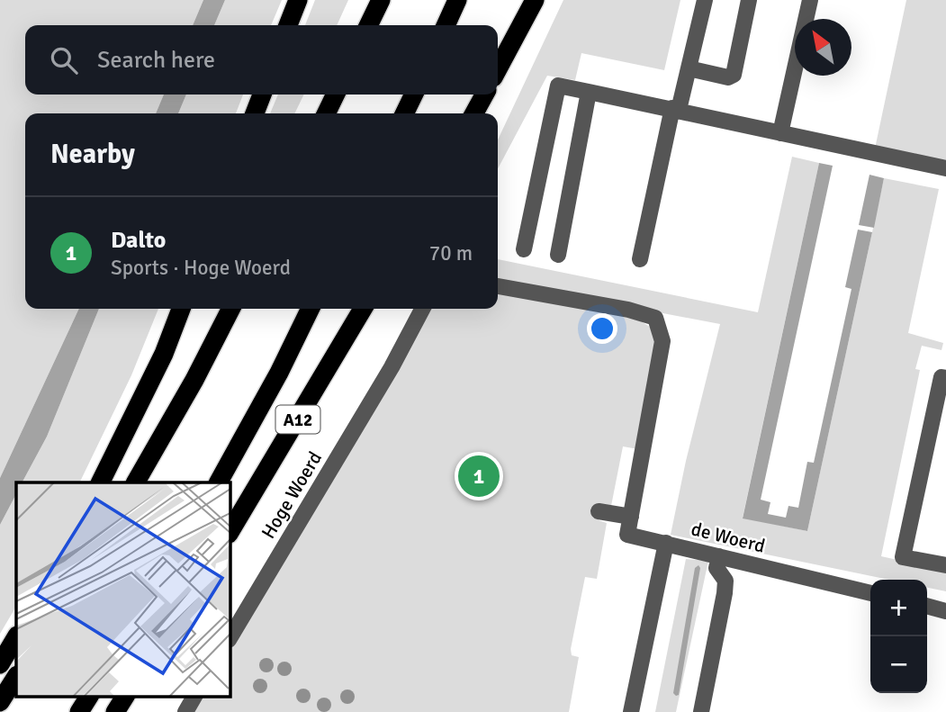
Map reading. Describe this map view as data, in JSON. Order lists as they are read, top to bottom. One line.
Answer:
{"streets":{"highway":["A12"],"street":["Hoge Woerd","de Woerd"]},"north":"top left","page":{"search":"Search here","heading":"Nearby","list":[{"mark":"1","name":"Dalto","note":"Sports · Hoge Woerd","value":"70 m"}],"pins":"1","map_buttons":["+","−"]}}
